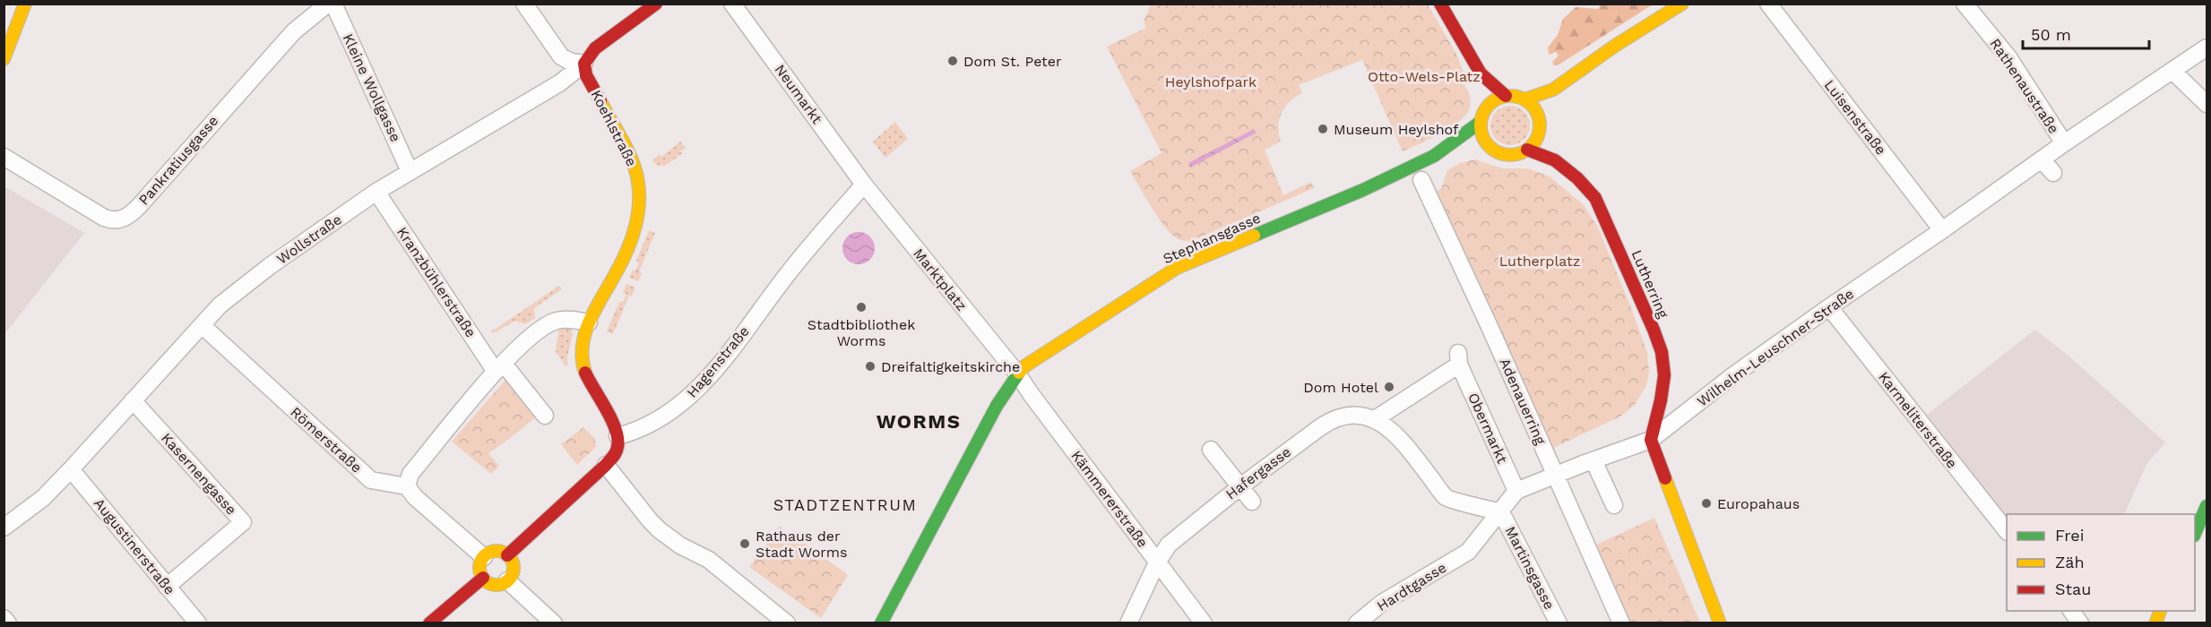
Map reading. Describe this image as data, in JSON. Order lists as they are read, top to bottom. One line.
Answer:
{"streets":{"street":["Rathenaustraße","Kleine Wollgasse","Neumarkt","Luisenstraße","Koehlstraße","Pankratiusgasse","Stephansgasse","Wollstraße","Marktplatz","Kranzbühlerstraße","Lutherring","Wilhelm-Leuschner-Straße","Hagenstraße","Adenauerring","Karmeliterstraße","Obermarkt","Römerstraße","Hafergasse","Kasernengasse","Kämmererstraße","Augustinerstraße","Martinsgasse","Hardtgasse"]},"crossings":[["Rathenaustraße","Wilhelm-Leuschner-Straße"],["Kleine Wollgasse","Wollstraße"],["Neumarkt","Marktplatz"],["Neumarkt","Hagenstraße"],["Luisenstraße","Wilhelm-Leuschner-Straße"],["Koehlstraße","Wollstraße"],["Stephansgasse","Marktplatz"],["Stephansgasse","Lutherring"],["Stephansgasse","Kämmererstraße"],["Wollstraße","Kranzbühlerstraße"],["Wollstraße","Römerstraße"],["Wollstraße","Kasernengasse"],["Wollstraße","Augustinerstraße"],["Marktplatz","Hagenstraße"],["Marktplatz","Kämmererstraße"],["Lutherring","Wilhelm-Leuschner-Straße"],["Wilhelm-Leuschner-Straße","Adenauerring"],["Wilhelm-Leuschner-Straße","Karmeliterstraße"],["Wilhelm-Leuschner-Straße","Obermarkt"],["Obermarkt","Hafergasse"],["Hafergasse","Kämmererstraße"],["Kasernengasse","Augustinerstraße"],["Martinsgasse","Hardtgasse"]],"districts":["WORMS","STADTZENTRUM"],"parks":["Otto-Wels-Platz","Heylshofpark","Lutherplatz"],"places":["Dom St. Peter","Museum Heylshof","Stadtbibliothek Worms","Dreifaltigkeitskirche","Dom Hotel","Europahaus","Rathaus der Stadt Worms"],"legend":["Frei","Zäh","Stau"],"scale_bar":"50 m"}
